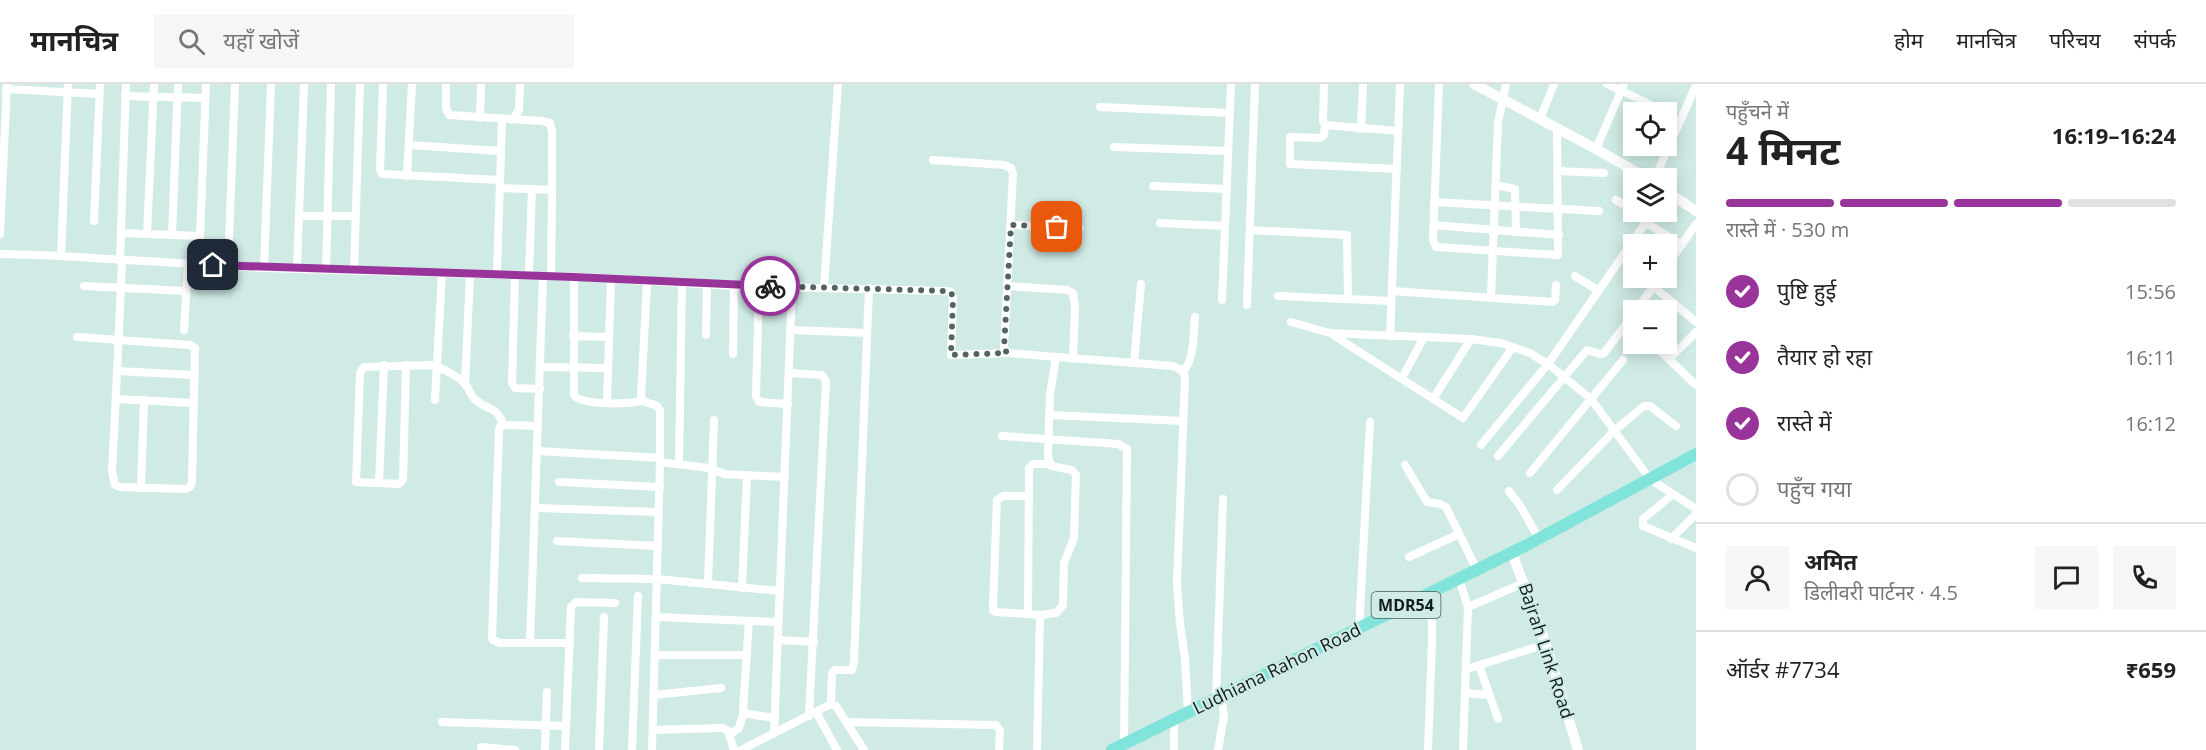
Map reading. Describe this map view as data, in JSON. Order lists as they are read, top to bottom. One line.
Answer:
{"streets":{"main road":["MDR54","Ludhiana Rahon Road"],"street":["Bajrah Link Road"]},"crossings":[["Bajrah Link Road","Ludhiana Rahon Road"]],"page":{"header":"मानचित्र","search":"यहाँ खोजें","nav":["होम","मानचित्र","परिचय","संपर्क"],"heading":["4 मिनट","पहुँचने में","16:19–16:24"],"panel":["अमित","डिलीवरी पार्टनर · 4.5","ऑर्डर #7734","₹659"],"map_buttons":["+","−"],"bar":"रास्ते में · 530 m","list":[["पुष्टि हुई","15:56"],["तैयार हो रहा","16:11"],["रास्ते में","16:12"],"पहुँच गया"]}}
